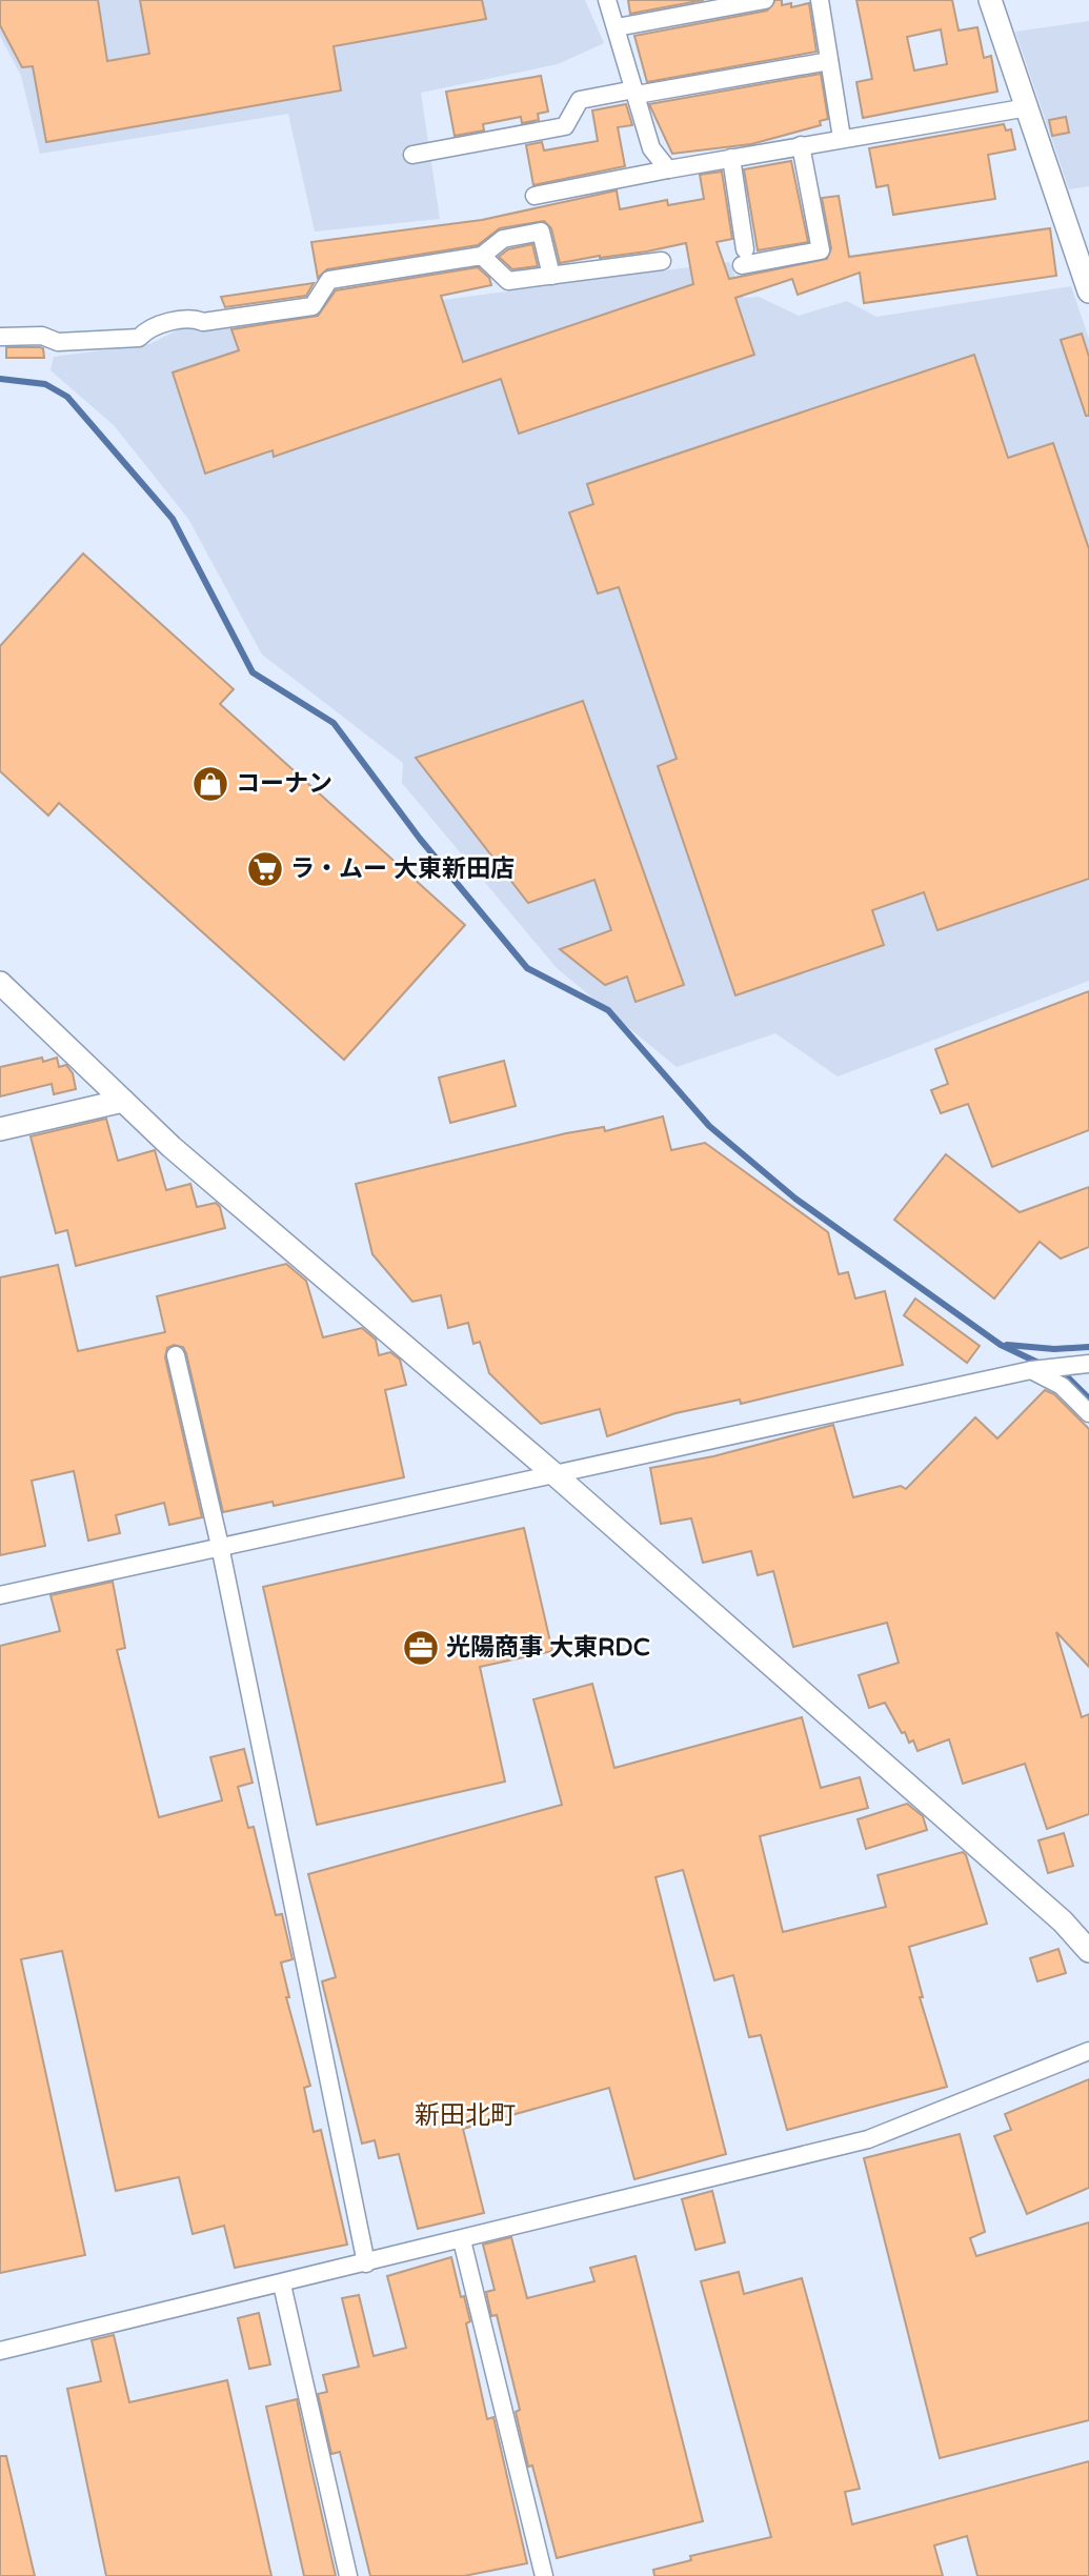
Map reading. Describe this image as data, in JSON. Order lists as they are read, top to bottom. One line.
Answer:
{"districts":["新田北町"],"places":{"shop":["コーナン"],"supermarket":["ラ・ムー 大東新田店"],"office":["光陽商事 大東RDC"]}}
